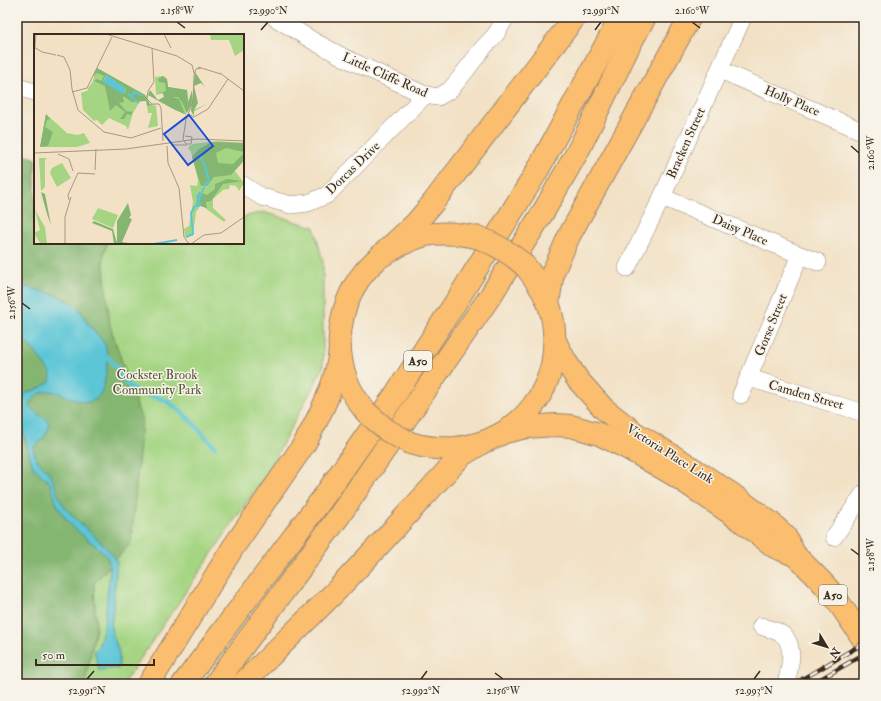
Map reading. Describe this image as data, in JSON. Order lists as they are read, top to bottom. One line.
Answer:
{"streets":{"main road":["A50","Victoria Place Link"],"street":["Little Cliffe Road","Holly Place","Bracken Street","Dorcas Drive","Daisy Place","Gorse Street","Camden Street"]},"crossings":[["Little Cliffe Road","Dorcas Drive"],["Holly Place","Bracken Street"],["Bracken Street","Daisy Place"],["Daisy Place","Gorse Street"],["Gorse Street","Camden Street"],["A50","Victoria Place Link"]],"parks":["Cockster Brook Community Park"],"scale_bar":"50 m","north":"bottom right","coordinates":["2.158°W","52.990°N","52.991°N","2.160°W","2.156°W","52.992°N","52.993°N"]}
